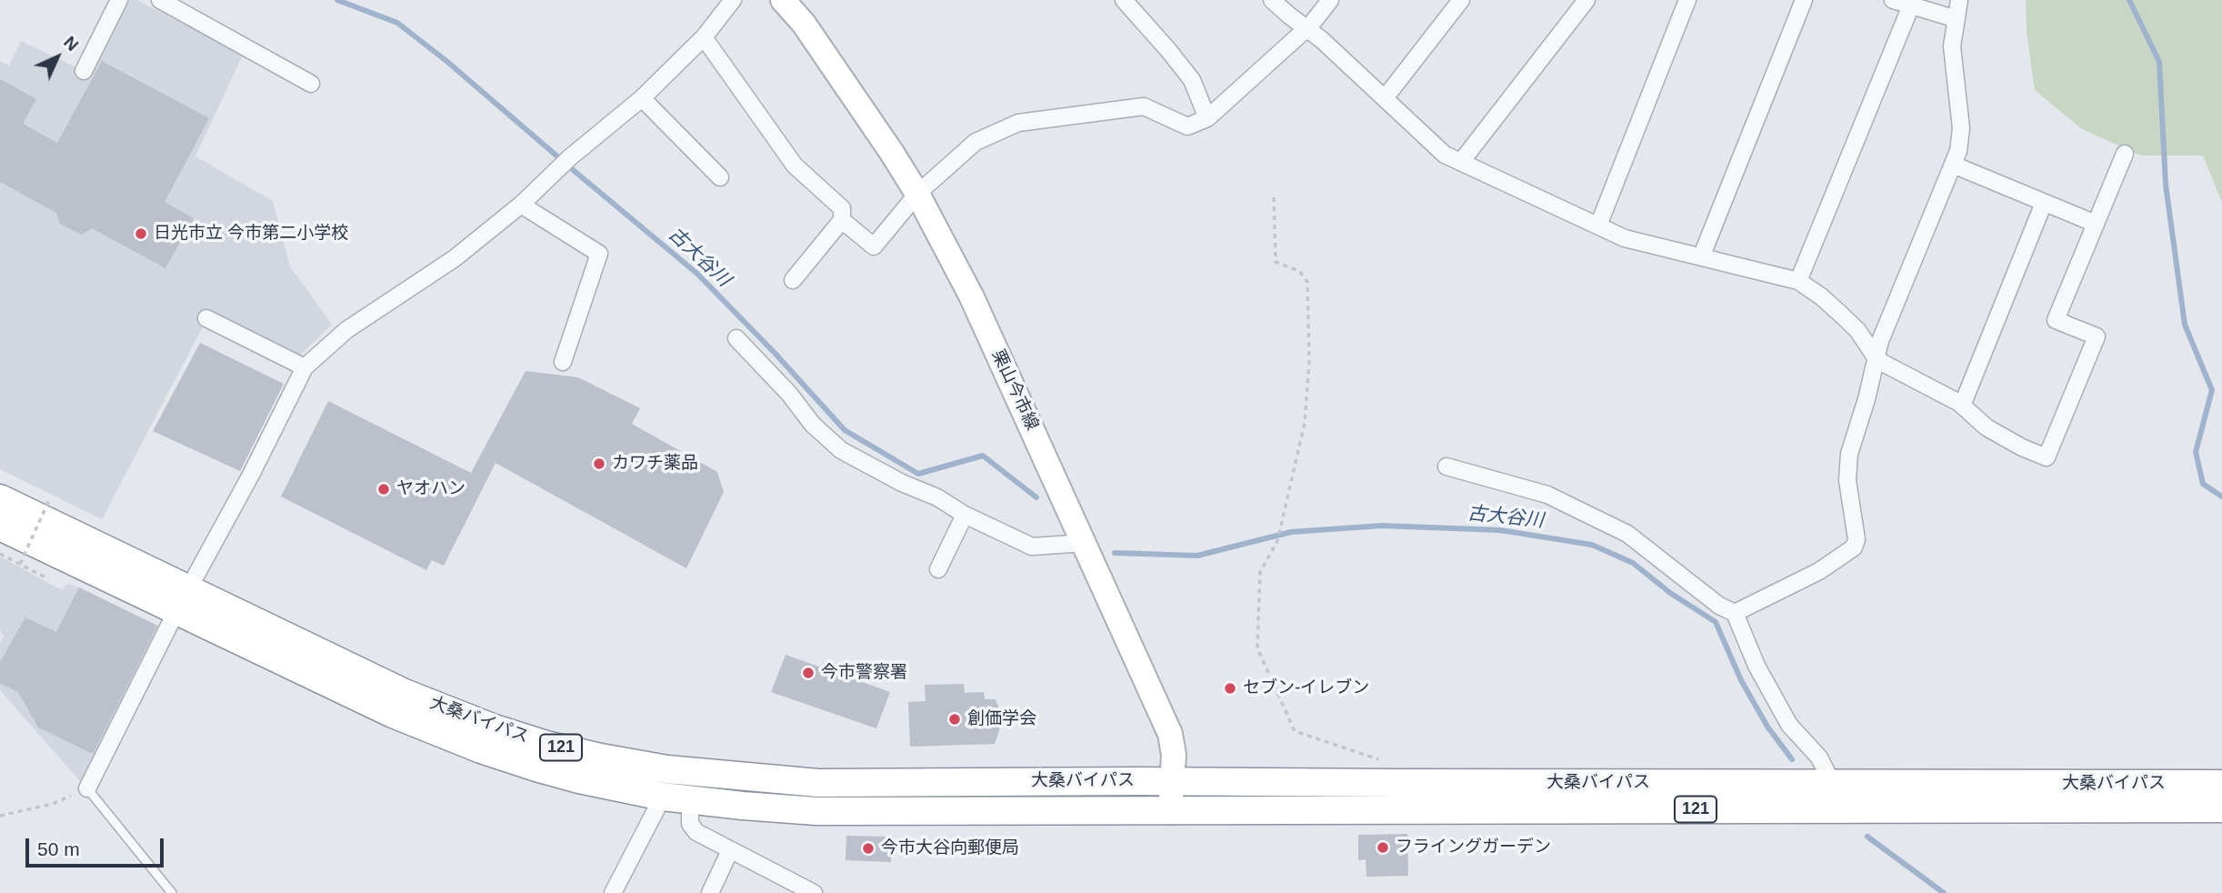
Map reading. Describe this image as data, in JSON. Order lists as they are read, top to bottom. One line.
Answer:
{"streets":{"highway":["大桑バイパス","121"],"main road":["栗山今市線"]},"crossings":[["栗山今市線","大桑バイパス"]],"water":["古大谷川"],"places":["日光市立 今市第二小学校","カワチ薬品","ヤオハン","今市警察署","セブン-イレブン","創価学会","フライングガーデン","今市大谷向郵便局"],"scale_bar":"50 m","north":"top right"}
